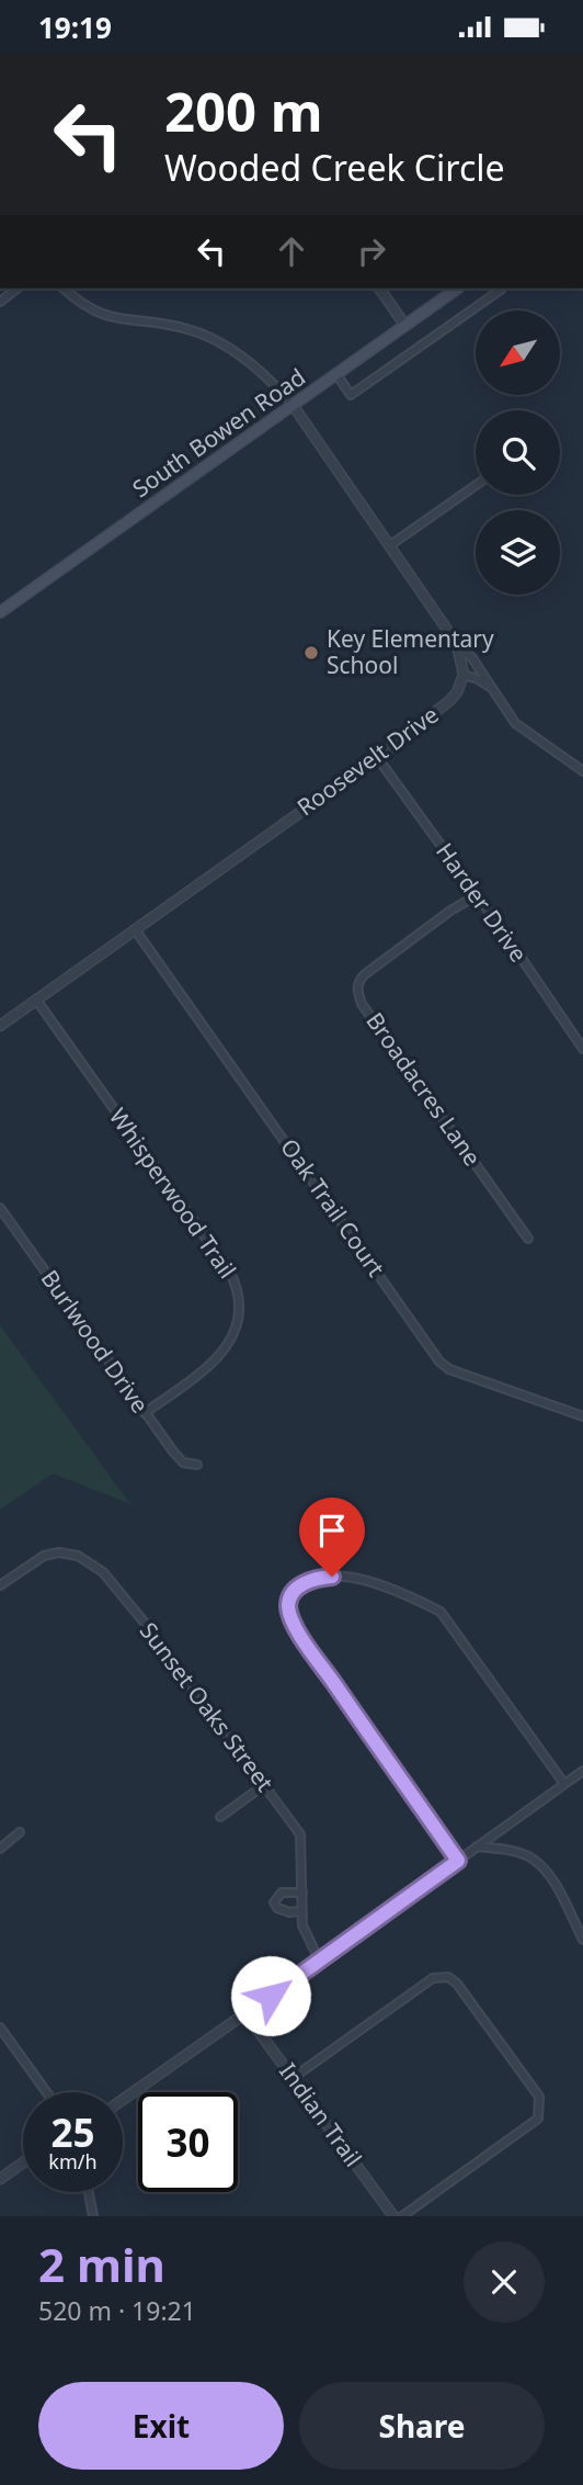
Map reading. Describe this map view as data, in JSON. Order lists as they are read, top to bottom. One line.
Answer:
{"streets":{"main road":["South Bowen Road"],"street":["Roosevelt Drive","Harder Drive","Broadacres Lane","Whisperwood Trail","Oak Trail Court","Burlwood Drive","Sunset Oaks Street","Indian Trail"]},"crossings":[["Roosevelt Drive","Harder Drive"],["Roosevelt Drive","Whisperwood Trail"],["Roosevelt Drive","Oak Trail Court"],["Harder Drive","Broadacres Lane"],["Whisperwood Trail","Burlwood Drive"]],"places":["Key Elementary School"],"north":"bottom left","page":{"status":"19:19","turn":["200 m","Wooded Creek Circle"],"speed":"25 km/h","limit":"30","heading":["2 min","520 m · 19:21"],"buttons":["Exit","Share"]}}
